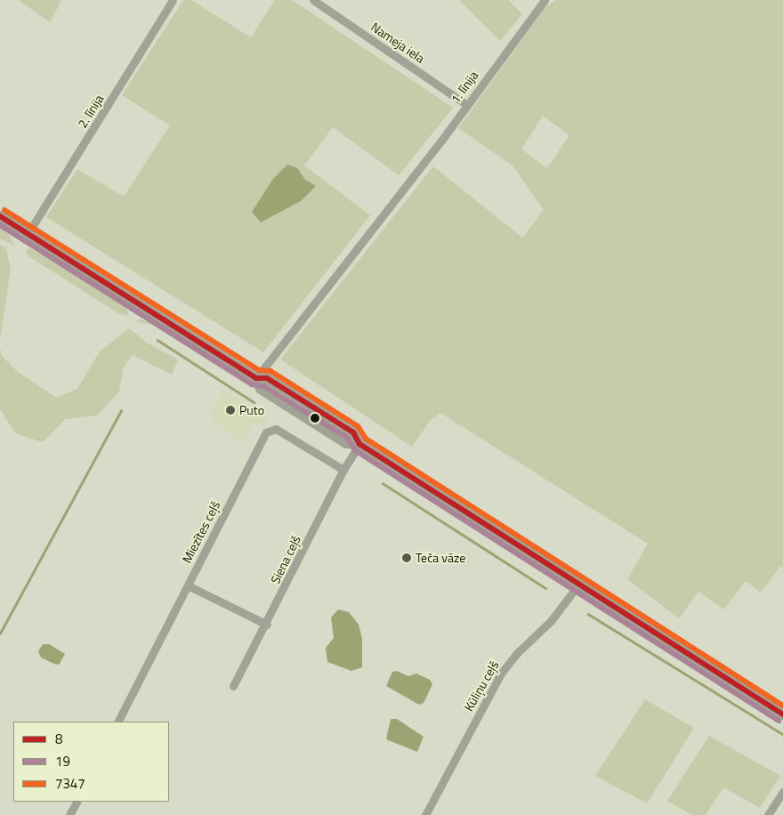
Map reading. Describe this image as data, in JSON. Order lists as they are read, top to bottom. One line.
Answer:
{"streets":{"street":["Nameja iela","1. līnija","2. līnija","Miezītes ceļš","Siena ceļš","Kūliņu ceļš"]},"crossings":[["Nameja iela","1. līnija"],["Miezītes ceļš","Siena ceļš"]],"places":["Puto","Teča vāze"],"lines":["transit line 7347","transit line 8","transit line 19"],"legend":["8","19","7347"]}
